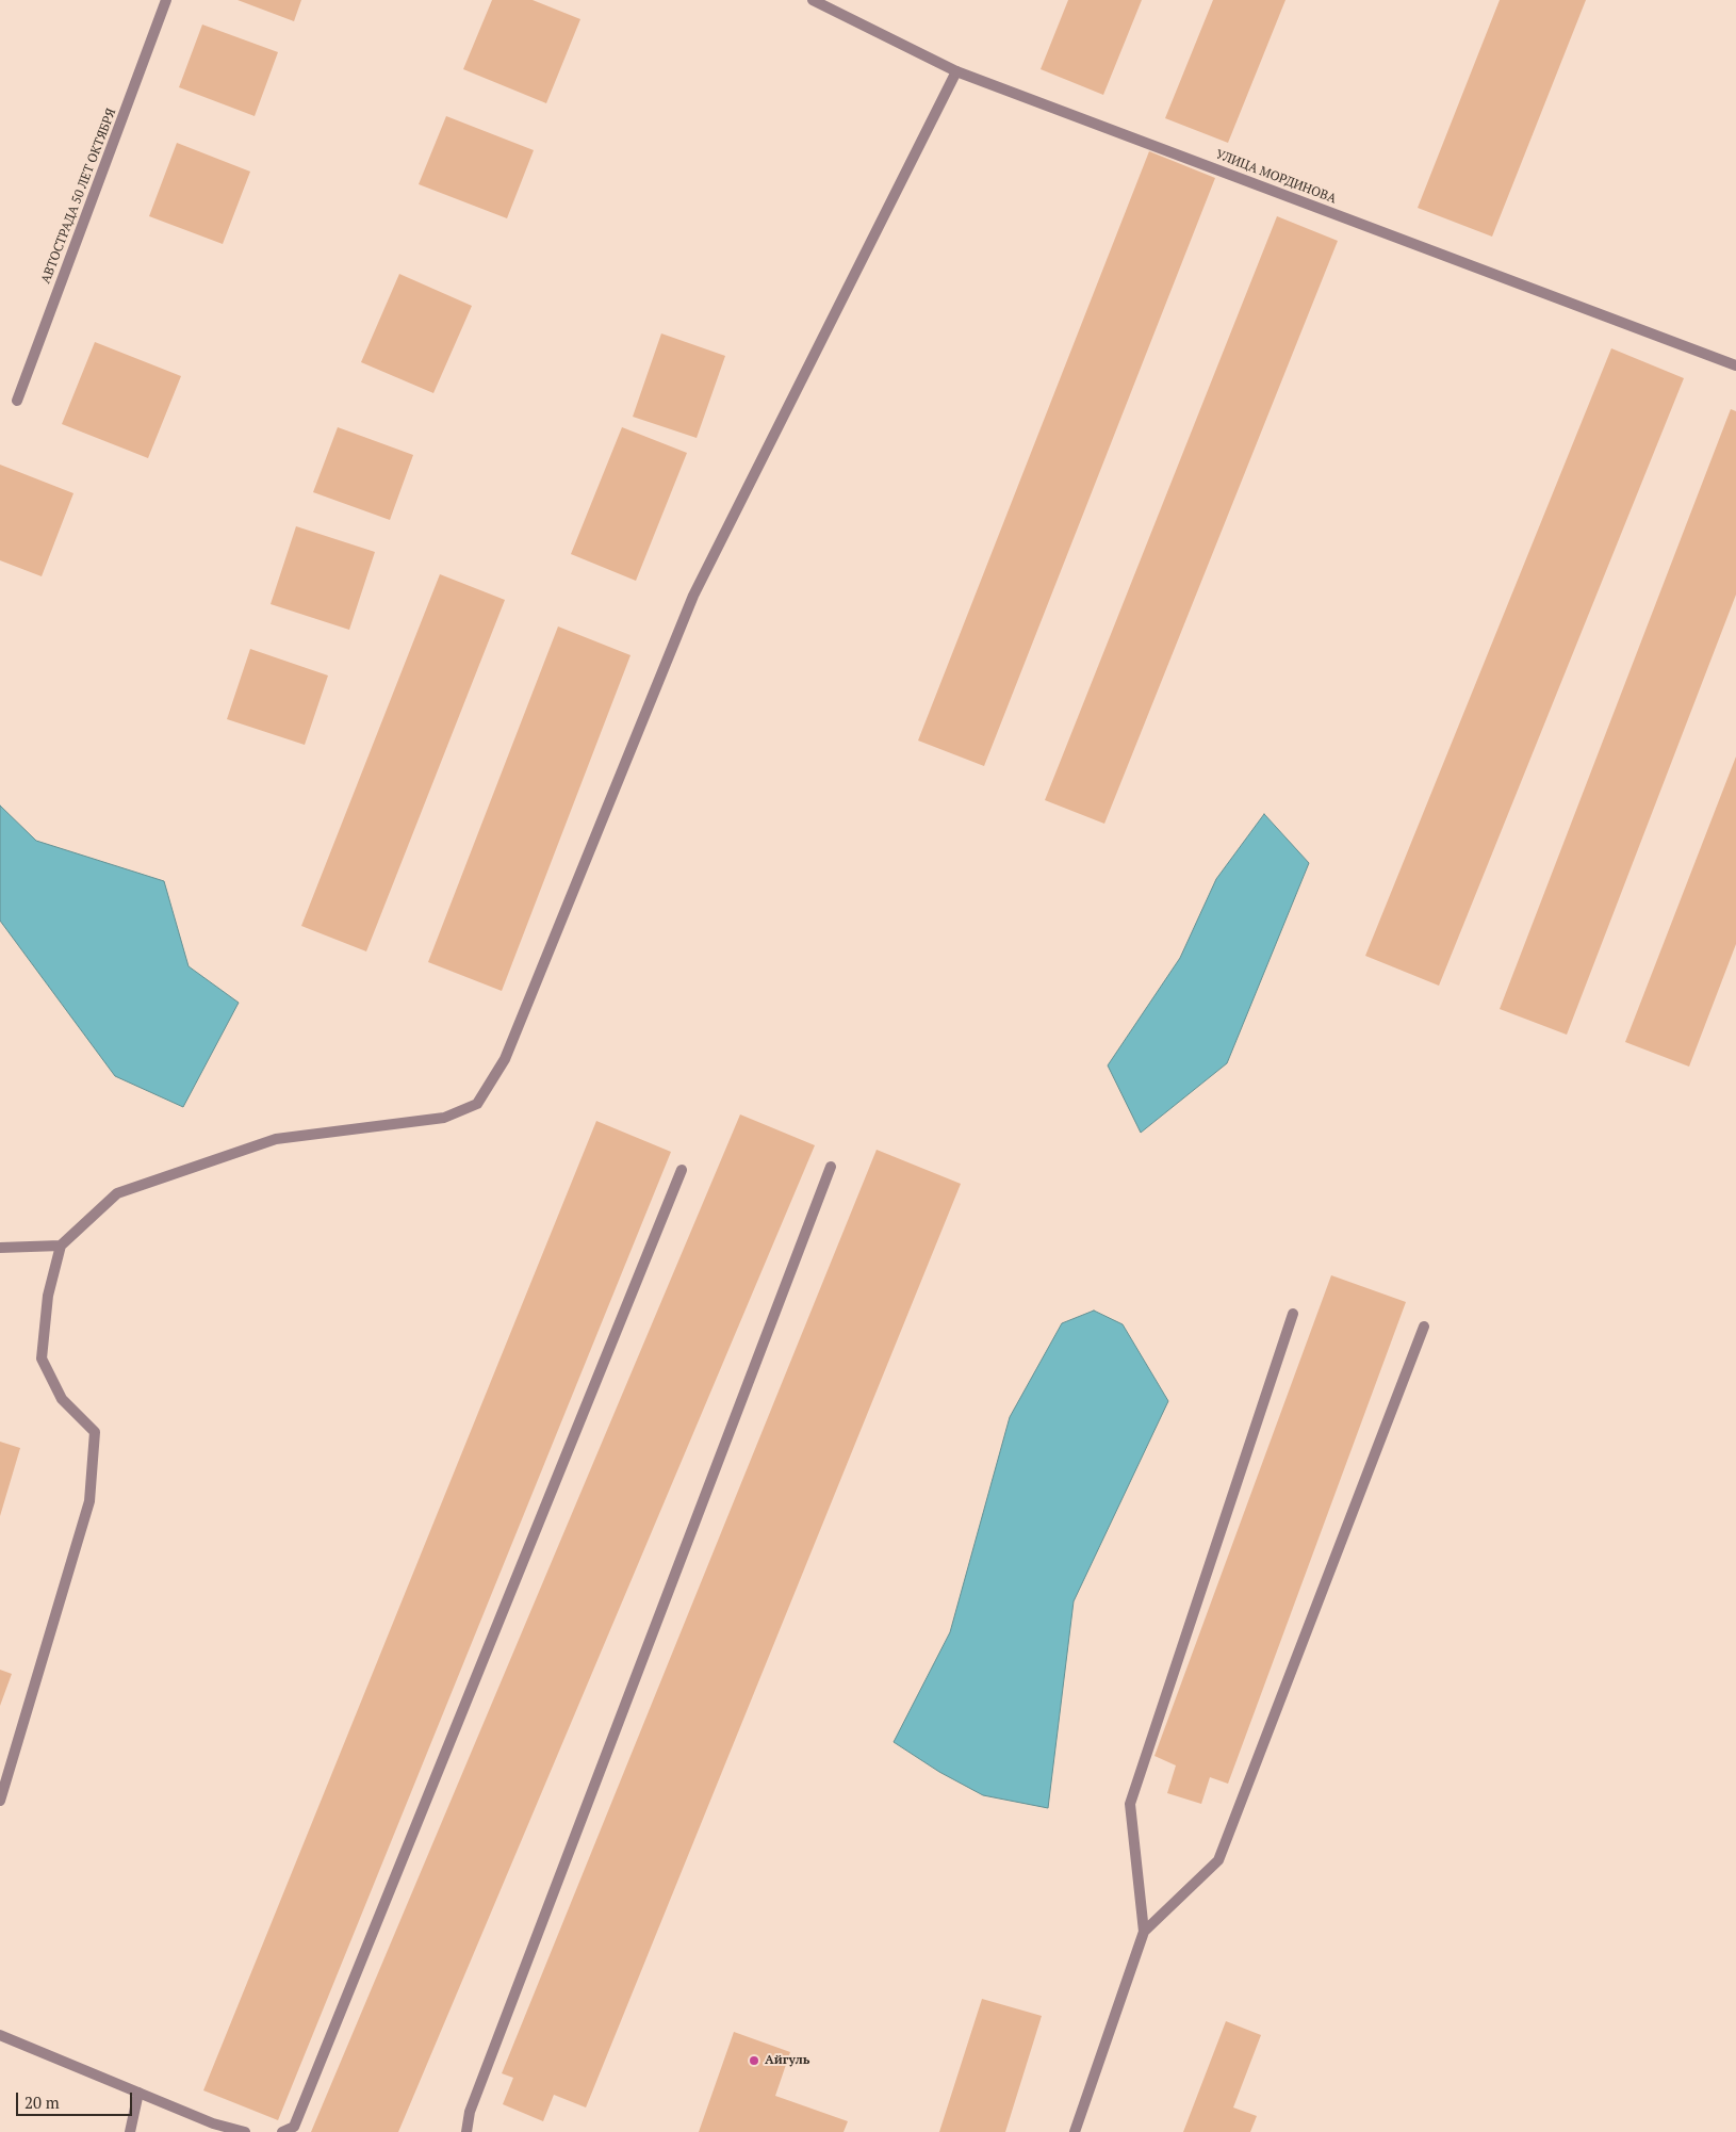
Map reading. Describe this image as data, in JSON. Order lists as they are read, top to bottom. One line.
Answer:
{"streets":{"street":["УЛИЦА МОРДИНОВА","АВТОСТРАДА 50 ЛЕТ ОКТЯБРЯ"]},"places":["Айгуль"],"scale_bar":"20 m"}
